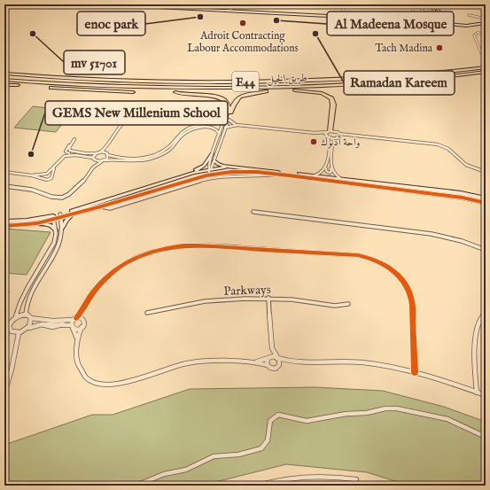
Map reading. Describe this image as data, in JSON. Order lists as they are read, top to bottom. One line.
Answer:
{"streets":{"highway":["طريق الخيل","E44"],"street":["Parkways"]},"places":["enoc park","Al Madeena Mosque","Adroit Contracting Labour Accommodations","mv 51701","Ramadan Kareem","Tach Madina","واحة أدنوك","GEMS New Millenium School"]}
